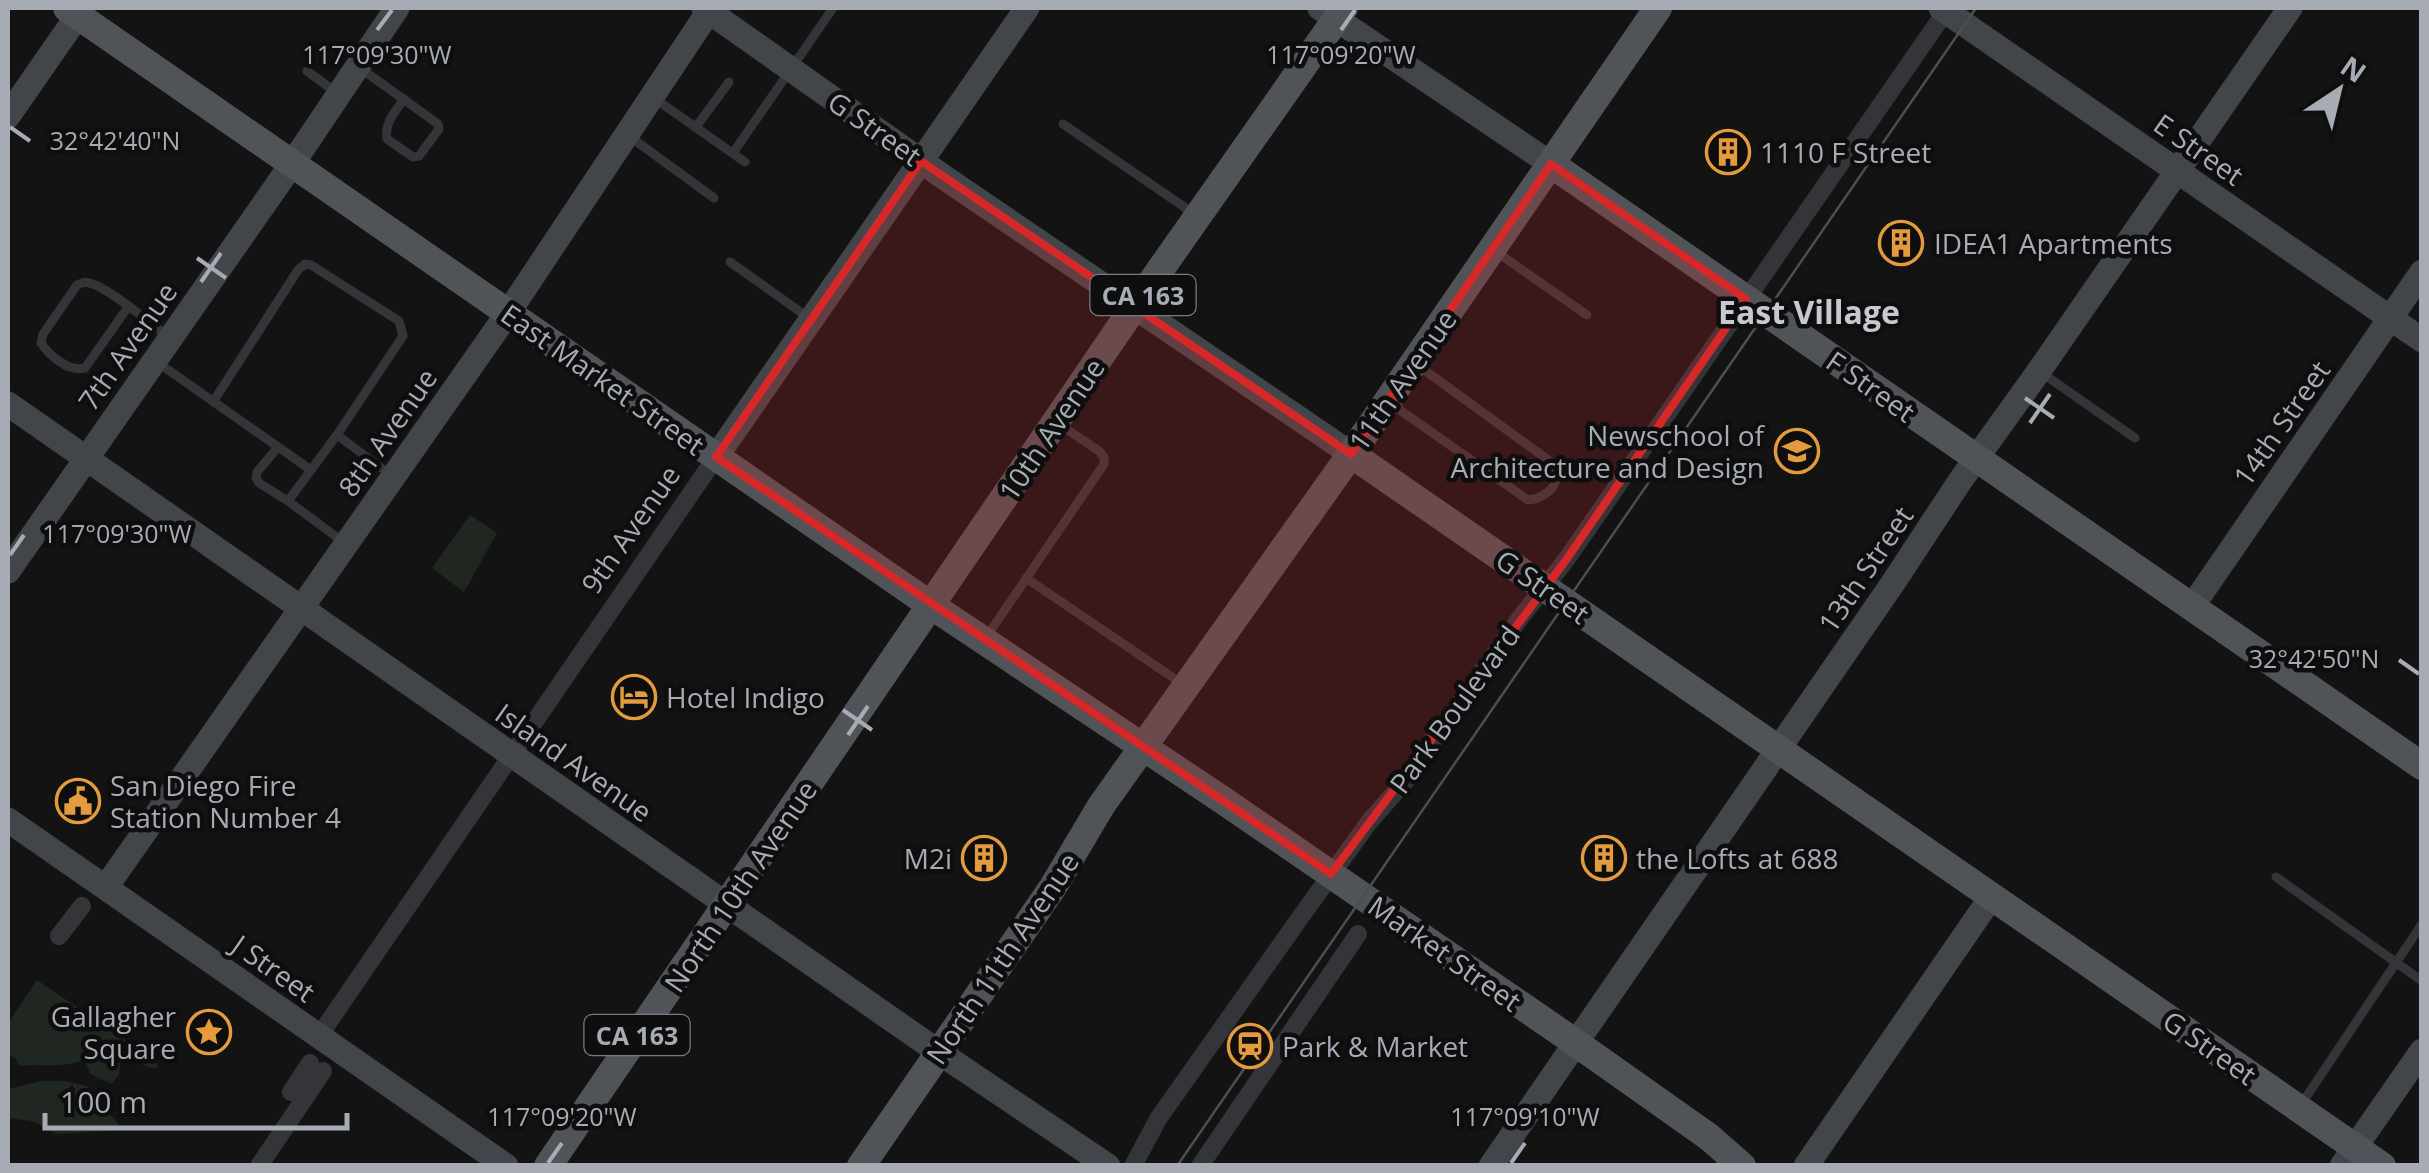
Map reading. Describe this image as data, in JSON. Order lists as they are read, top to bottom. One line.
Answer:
{"streets":{"main road":["G Street","CA 163","East Market Street","11th Avenue","F Street","10th Avenue","North 10th Avenue","Market Street","North 11th Avenue"],"street":["E Street","7th Avenue","14th Street","8th Avenue","9th Avenue","13th Street","Park Boulevard","Island Avenue","J Street"]},"crossings":[["G Street","11th Avenue"],["G Street","10th Avenue"],["G Street","8th Avenue"],["G Street","9th Avenue"],["G Street","13th Street"],["G Street","Park Boulevard"],["E Street","14th Street"],["E Street","13th Street"],["E Street","Park Boulevard"],["7th Avenue","East Market Street"],["7th Avenue","Island Avenue"],["East Market Street","11th Avenue"],["East Market Street","10th Avenue"],["East Market Street","8th Avenue"],["East Market Street","9th Avenue"],["East Market Street","North 10th Avenue"],["East Market Street","Market Street"],["East Market Street","North 11th Avenue"],["11th Avenue","F Street"],["11th Avenue","Market Street"],["11th Avenue","North 11th Avenue"],["F Street","14th Street"],["F Street","10th Avenue"],["F Street","13th Street"],["F Street","Park Boulevard"],["10th Avenue","North 10th Avenue"],["8th Avenue","Island Avenue"],["8th Avenue","J Street"],["9th Avenue","Island Avenue"],["9th Avenue","J Street"],["13th Street","Market Street"],["Park Boulevard","Market Street"],["Island Avenue","North 10th Avenue"],["Island Avenue","North 11th Avenue"],["Market Street","North 11th Avenue"]],"districts":["East Village"],"places":{"building":["1110 F Street","IDEA1 Apartments","M2i","the Lofts at 688"],"school or university":["Newschool of Architecture and Design"],"hotel":["Hotel Indigo"],"public building":["San Diego Fire Station Number 4"],"place":["Gallagher Square"],"station":["Park & Market"]},"scale_bar":"100 m","north":"top right","coordinates":["117°09'30\"W","117°09'20\"W","32°42'40\"N","32°42'50\"N","117°09'10\"W"]}
